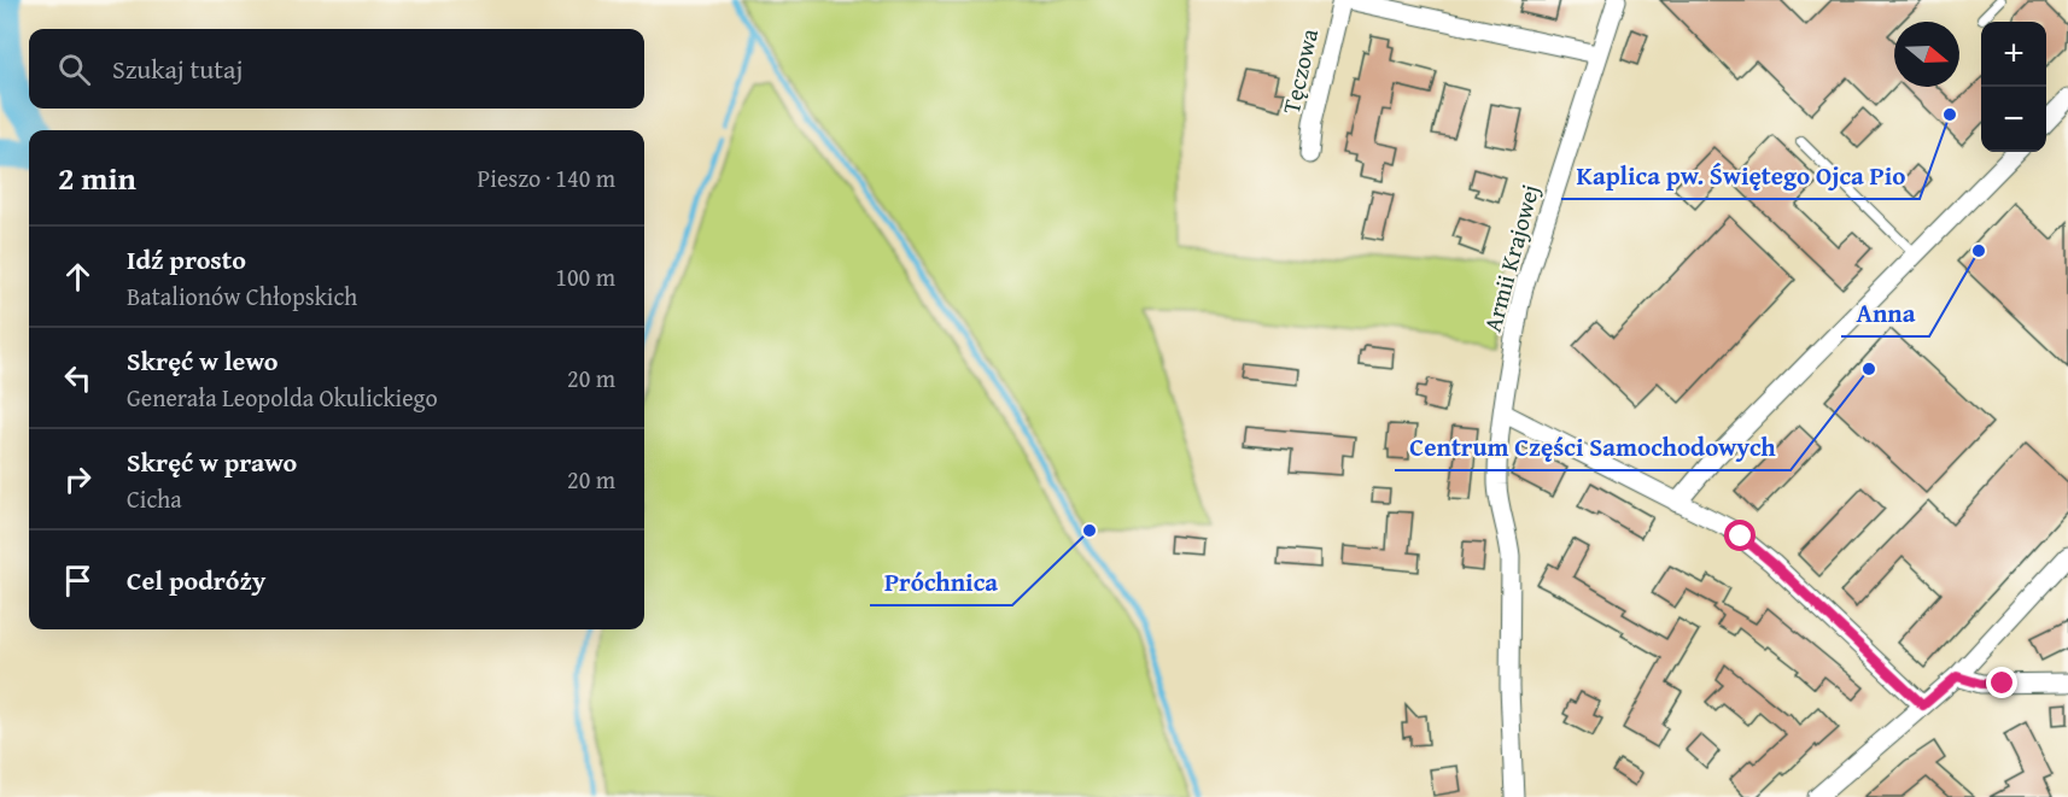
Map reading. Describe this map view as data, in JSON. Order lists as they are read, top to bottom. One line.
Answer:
{"streets":{"street":["Tęczowa","Armii Krajowej"]},"places":["Kaplica pw. Świętego Ojca Pio","Anna","Centrum Części Samochodowych","Próchnica"],"north":"right","page":{"map_buttons":["+","−"],"search":"Szukaj tutaj","heading":["2 min","Pieszo · 140 m"],"list":[["Idź prosto","Batalionów Chłopskich","100 m"],["Skręć w lewo","Generała Leopolda Okulickiego","20 m"],["Skręć w prawo","Cicha","20 m"],"Cel podróży"]}}
